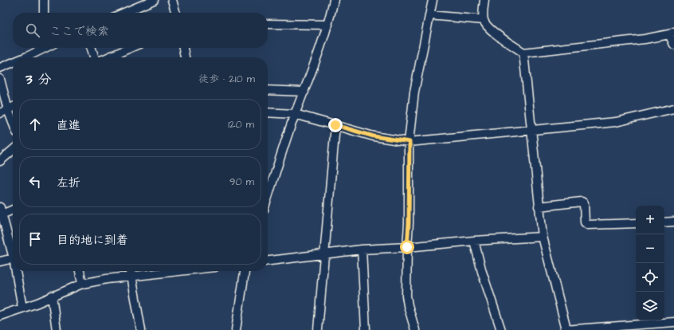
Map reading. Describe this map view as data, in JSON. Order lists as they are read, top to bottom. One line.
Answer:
{"page":{"search":"ここで検索","heading":["3 分","徒歩 · 210 m"],"list":[["直進","120 m"],["左折","90 m"],"目的地に到着"],"map_buttons":["+","−"]}}
